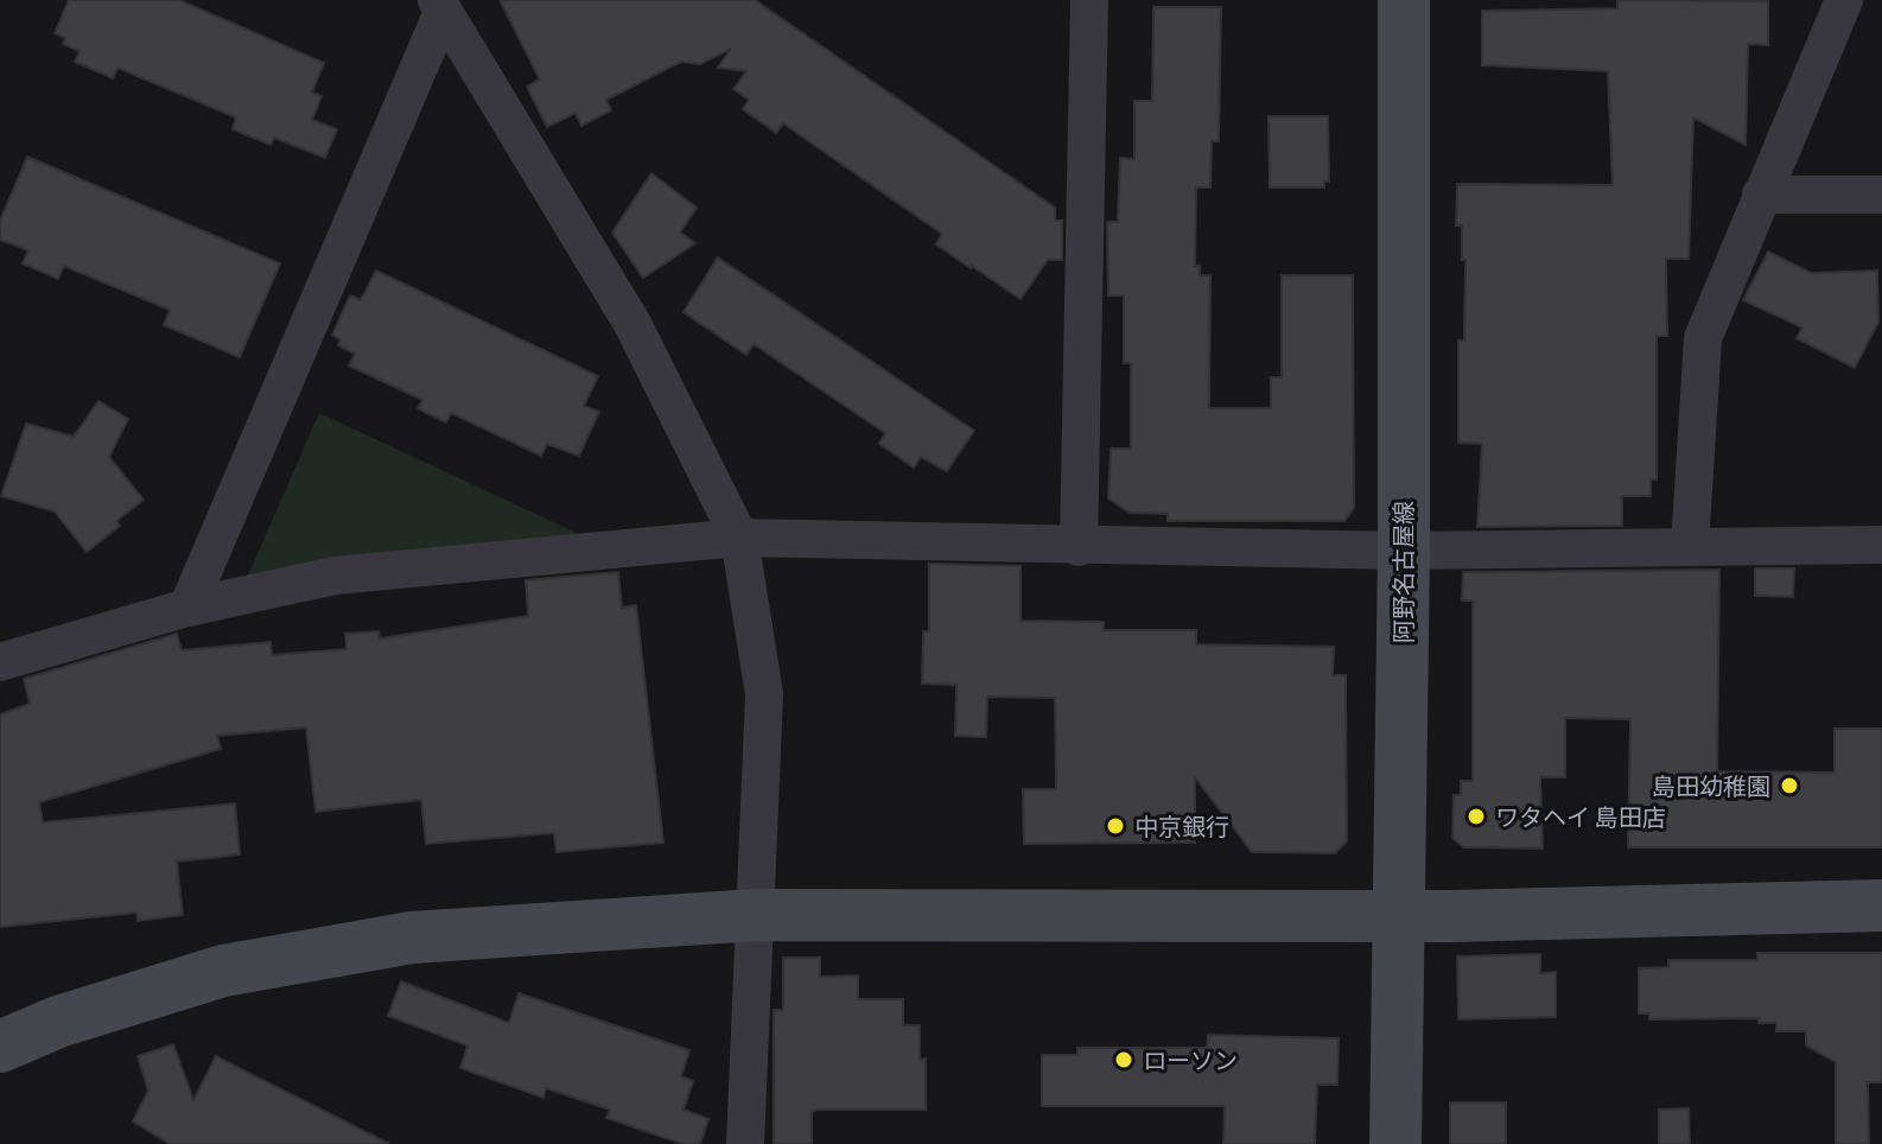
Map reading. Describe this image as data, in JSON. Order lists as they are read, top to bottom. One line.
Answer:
{"streets":{"street":["阿野名古屋線"]},"places":["島田幼稚園","ワタヘイ 島田店","中京銀行","ローソン"]}
